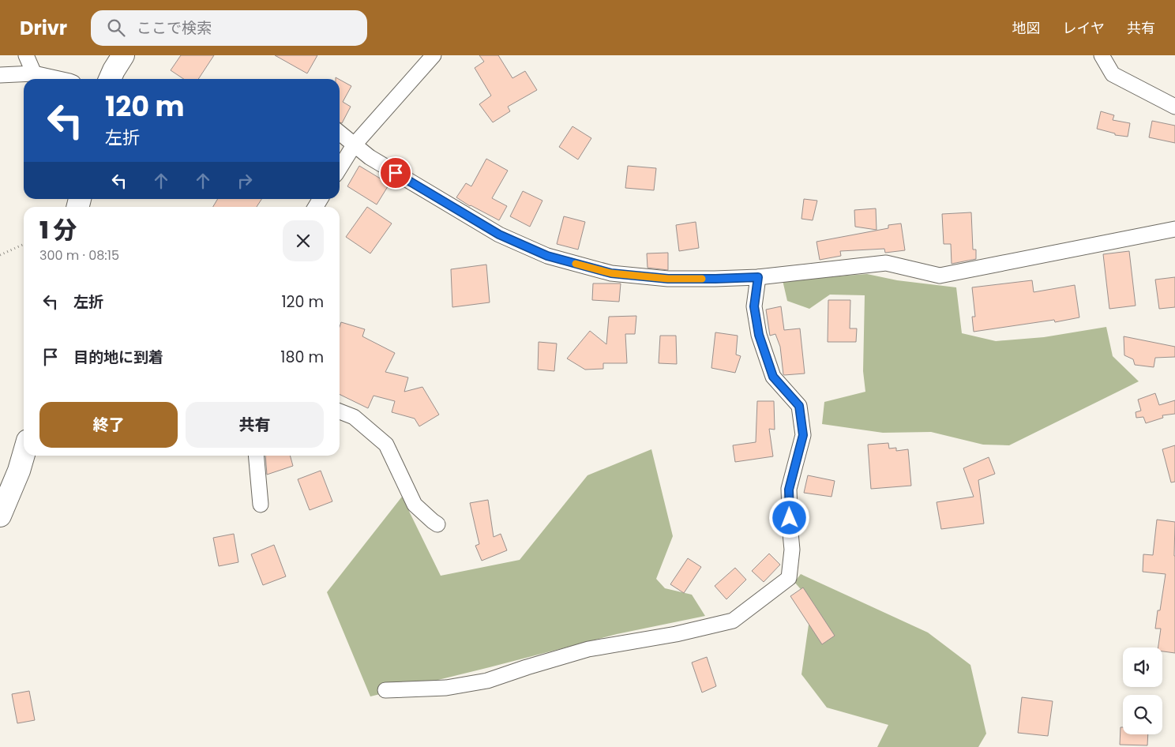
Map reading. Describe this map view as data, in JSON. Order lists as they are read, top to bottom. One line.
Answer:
{"page":{"header":"Drivr","search":"ここで検索","nav":["地図","レイヤ","共有"],"turn":["120 m","左折"],"heading":["1 分","300 m · 08:15"],"list":[{"name":"左折","value":"120 m"},{"name":"目的地に到着","value":"180 m"}],"buttons":["終了","共有"]}}
